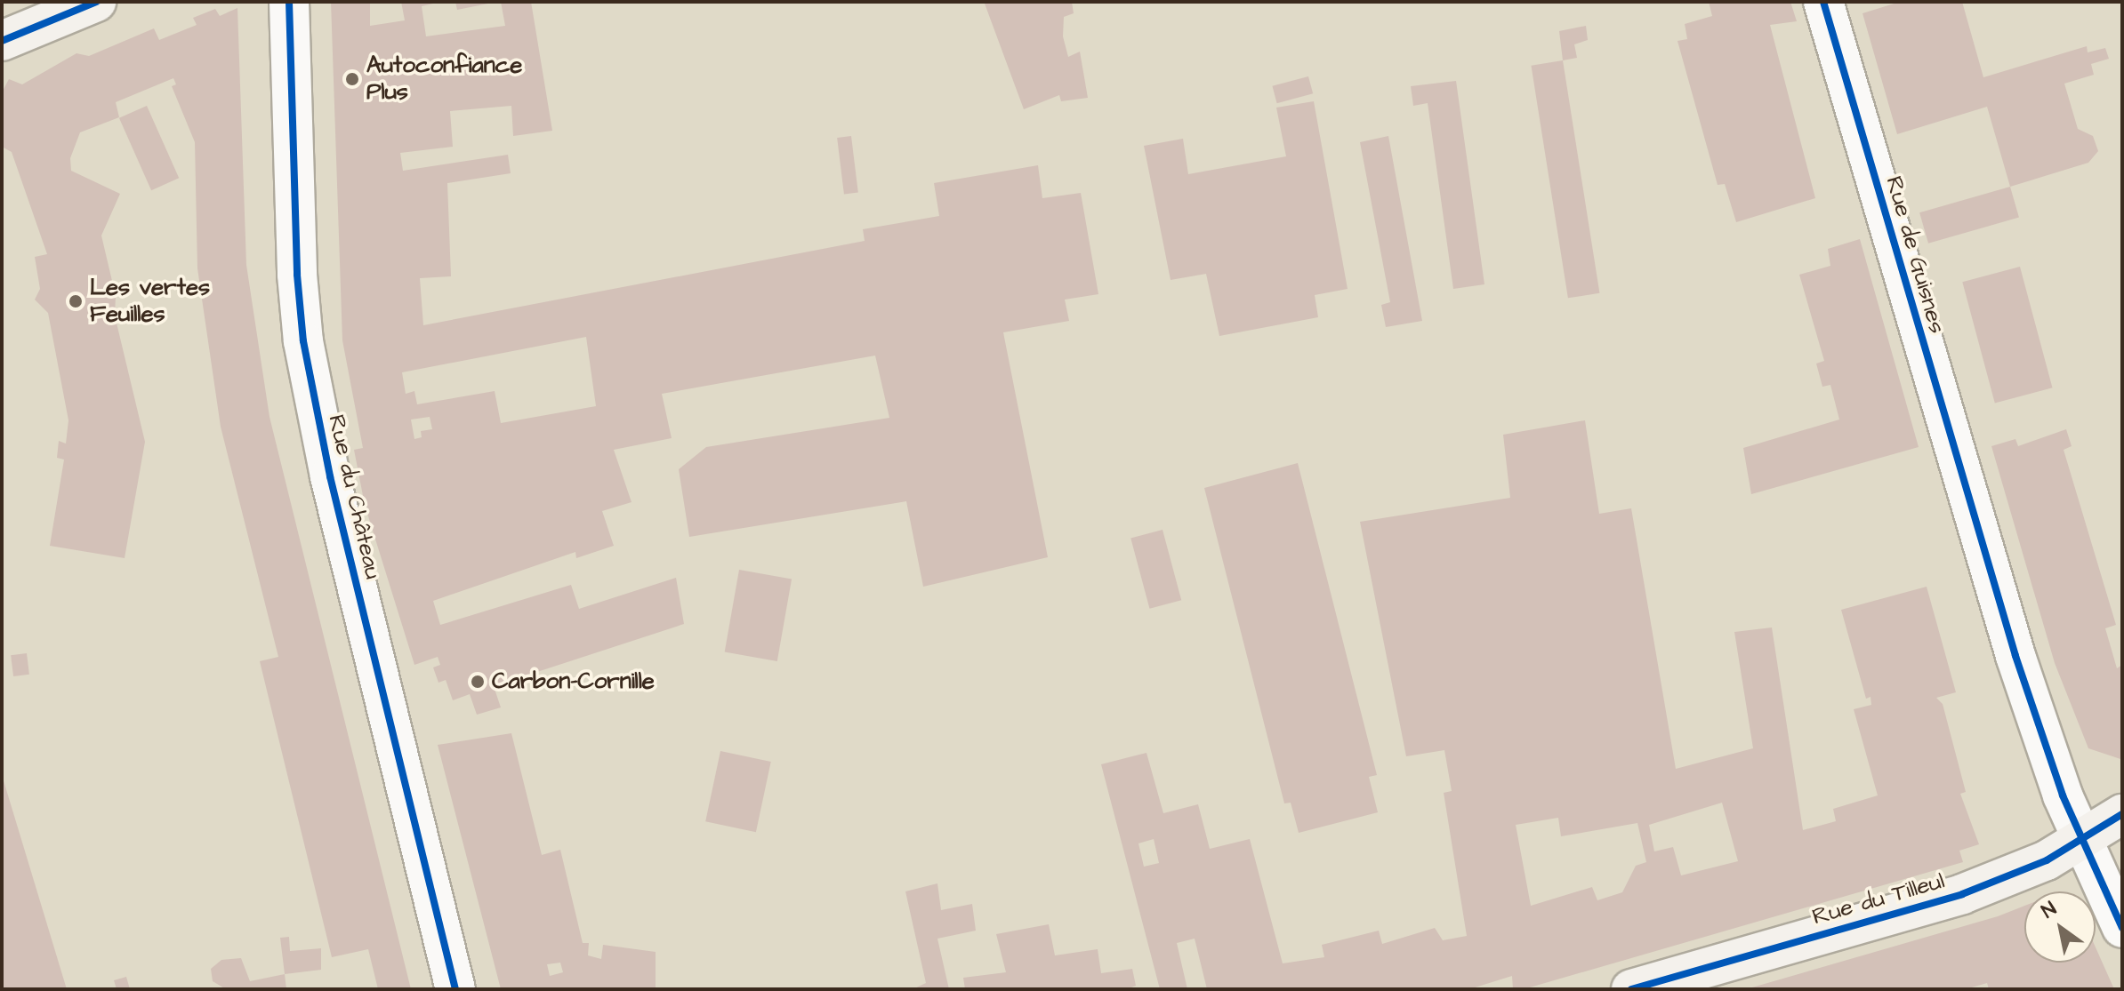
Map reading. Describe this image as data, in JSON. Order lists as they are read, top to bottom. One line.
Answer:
{"streets":{"street":["Rue de Guisnes","Rue du Château","Rue du Tilleul"]},"crossings":[["Rue de Guisnes","Rue du Tilleul"]],"places":["Autoconfiance Plus","Les vertes Feuilles","Carbon-Cornille"],"north":"top left"}
